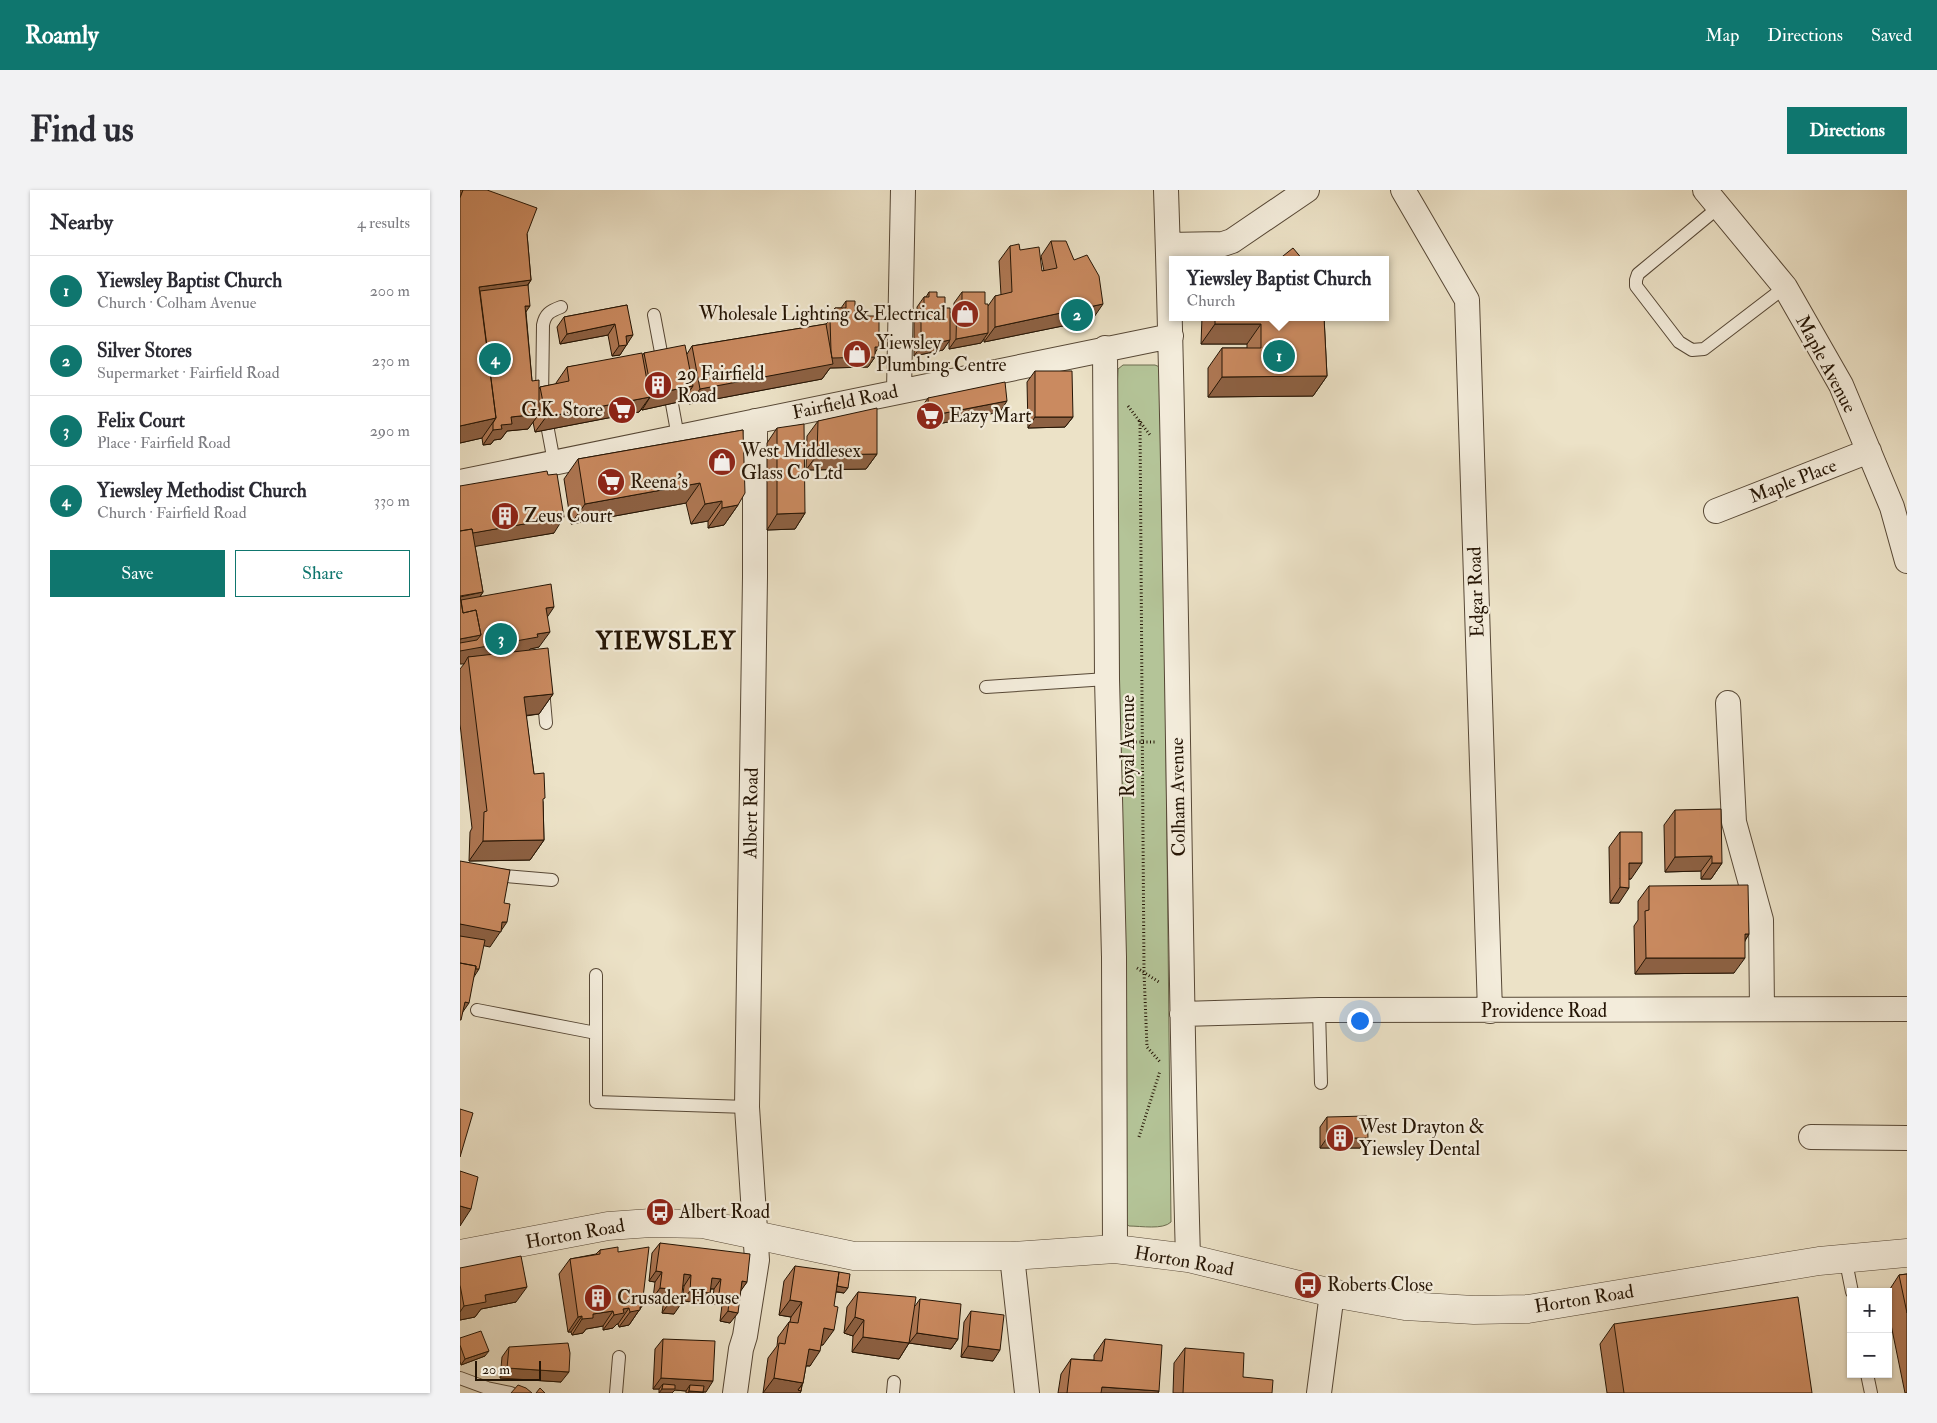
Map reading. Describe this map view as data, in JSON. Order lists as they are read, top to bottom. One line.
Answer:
{"streets":{"street":["Maple Avenue","Fairfield Road","Maple Place","Edgar Road","Colham Avenue","Albert Road","Providence Road","Horton Road"],"path":["Royal Avenue"]},"crossings":[["Maple Avenue","Maple Place"],["Fairfield Road","Colham Avenue"],["Fairfield Road","Albert Road"],["Edgar Road","Providence Road"],["Royal Avenue","Colham Avenue"],["Colham Avenue","Providence Road"],["Colham Avenue","Horton Road"],["Albert Road","Horton Road"]],"districts":["YIEWSLEY"],"places":{"shop":["Wholesale Lighting & Electrical","Yiewsley Plumbing Centre","West Middlesex Glass Co Ltd"],"building":["29 Fairfield Road","Zeus Court","West Drayton & Yiewsley Dental","Crusader House"],"supermarket":["G.K. Store","Eazy Mart","Reena's"],"bus stop":["Albert Road","Roberts Close"]},"scale_bar":"20 m","page":{"header":"Roamly","nav":["Map","Directions","Saved"],"buttons":["Directions",["Save","Share"]],"title":"Find us","heading":["Nearby","4 results"],"list":[{"mark":"1","name":"Yiewsley Baptist Church","note":"Church · Colham Avenue","value":"200 m"},{"mark":"2","name":"Silver Stores","note":"Supermarket · Fairfield Road","value":"230 m"},{"mark":"3","name":"Felix Court","note":"Place · Fairfield Road","value":"290 m"},{"mark":"4","name":"Yiewsley Methodist Church","note":"Church · Fairfield Road","value":"330 m"}],"popup":["Yiewsley Baptist Church","Church"],"pins":["2","1","4","3"],"map_buttons":["+","−"],"scale":"20 m"}}
